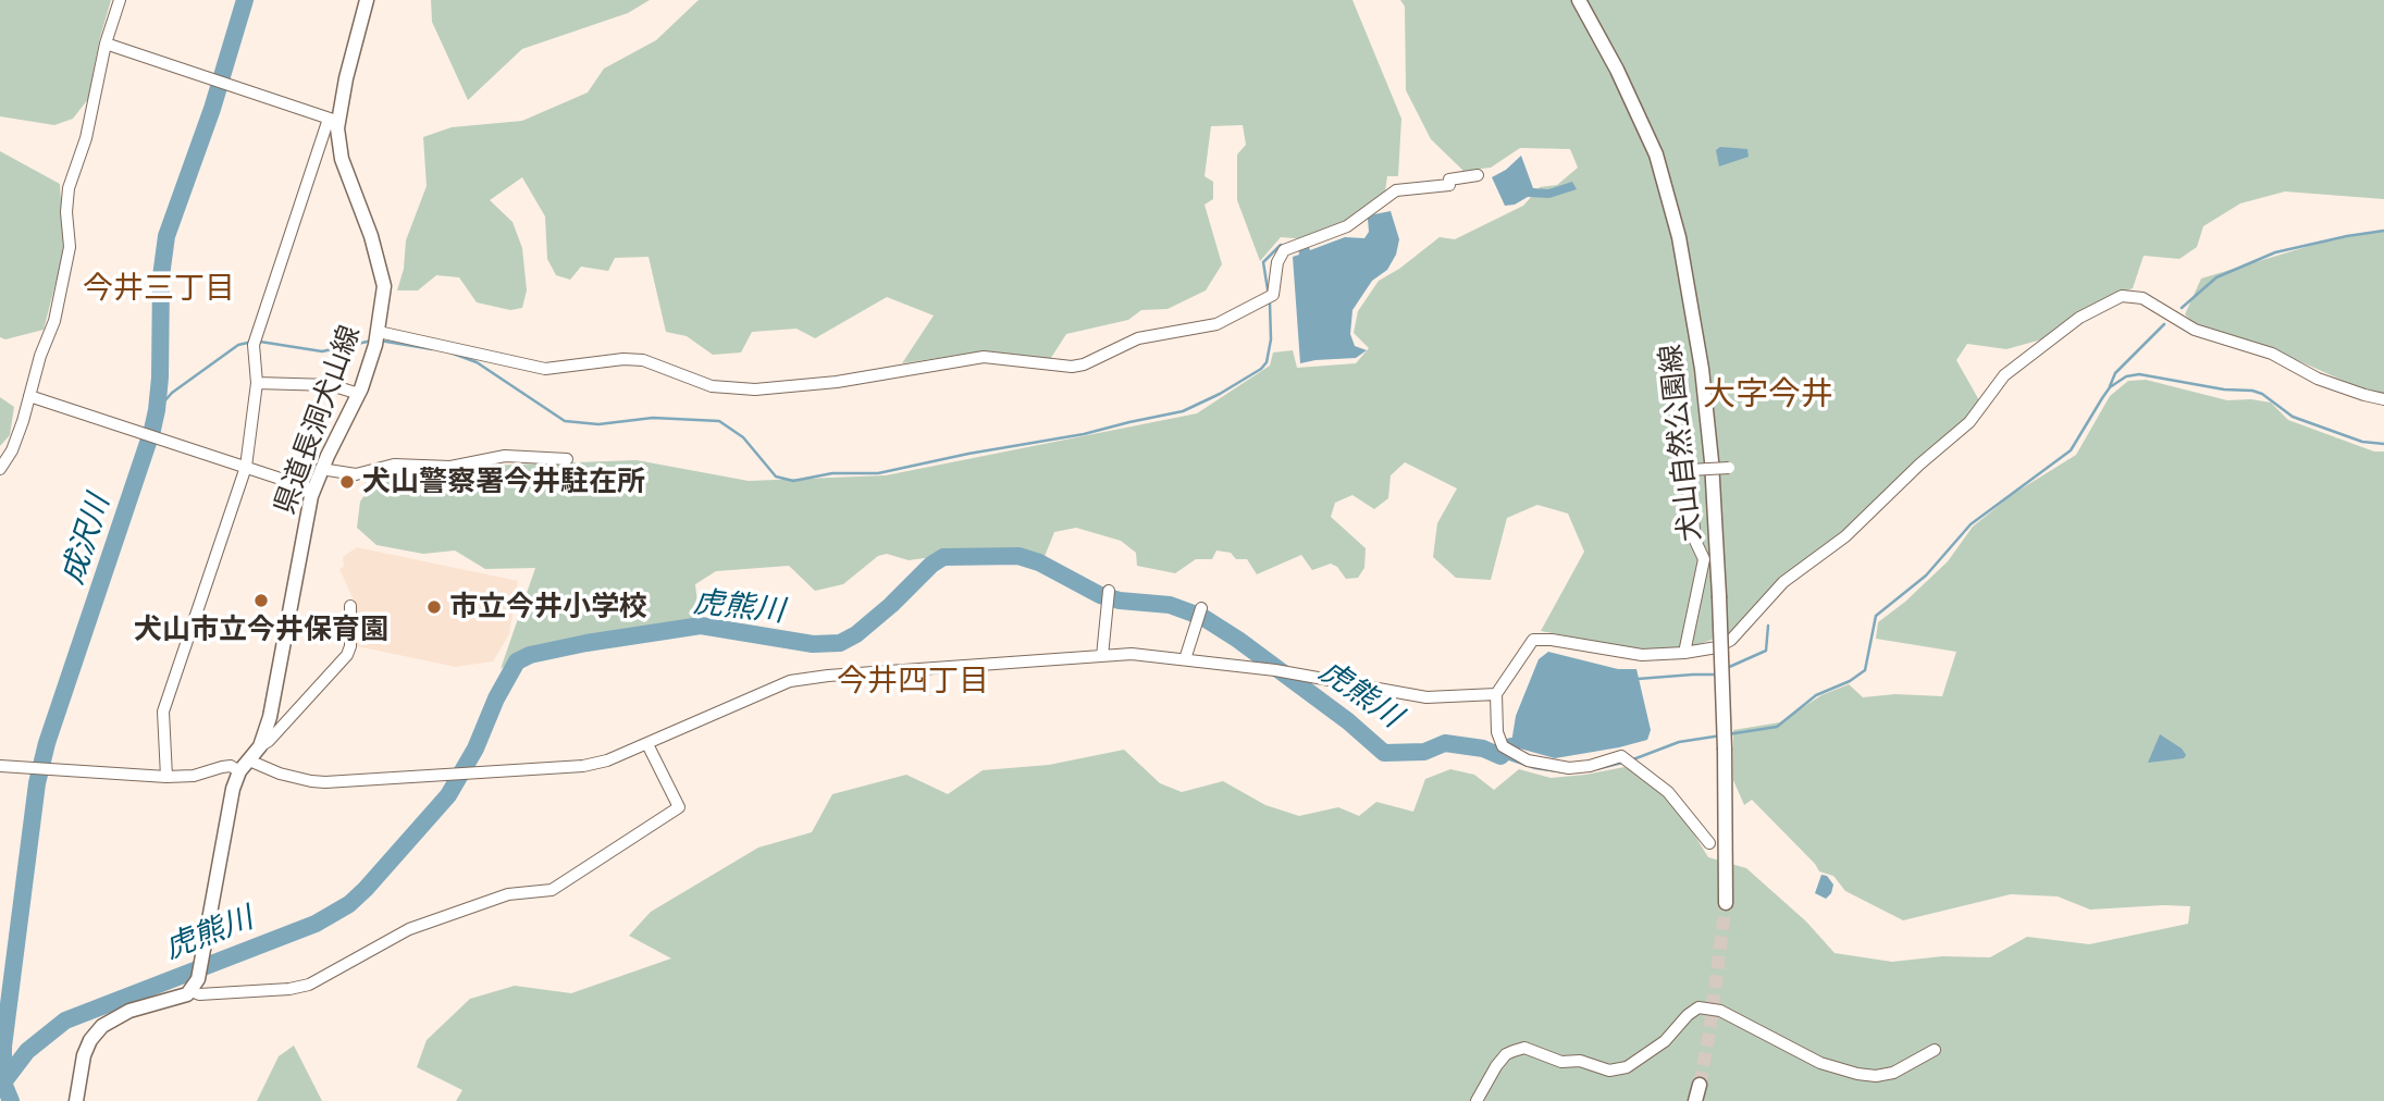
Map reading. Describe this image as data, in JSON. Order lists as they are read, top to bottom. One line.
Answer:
{"streets":{"main road":["県道長洞犬山線","犬山自然公園線"]},"districts":["今井三丁目","大字今井","今井四丁目"],"water":["成沢川","虎熊川"],"places":["犬山警察署今井駐在所","犬山市立今井保育園","市立今井小学校"]}
